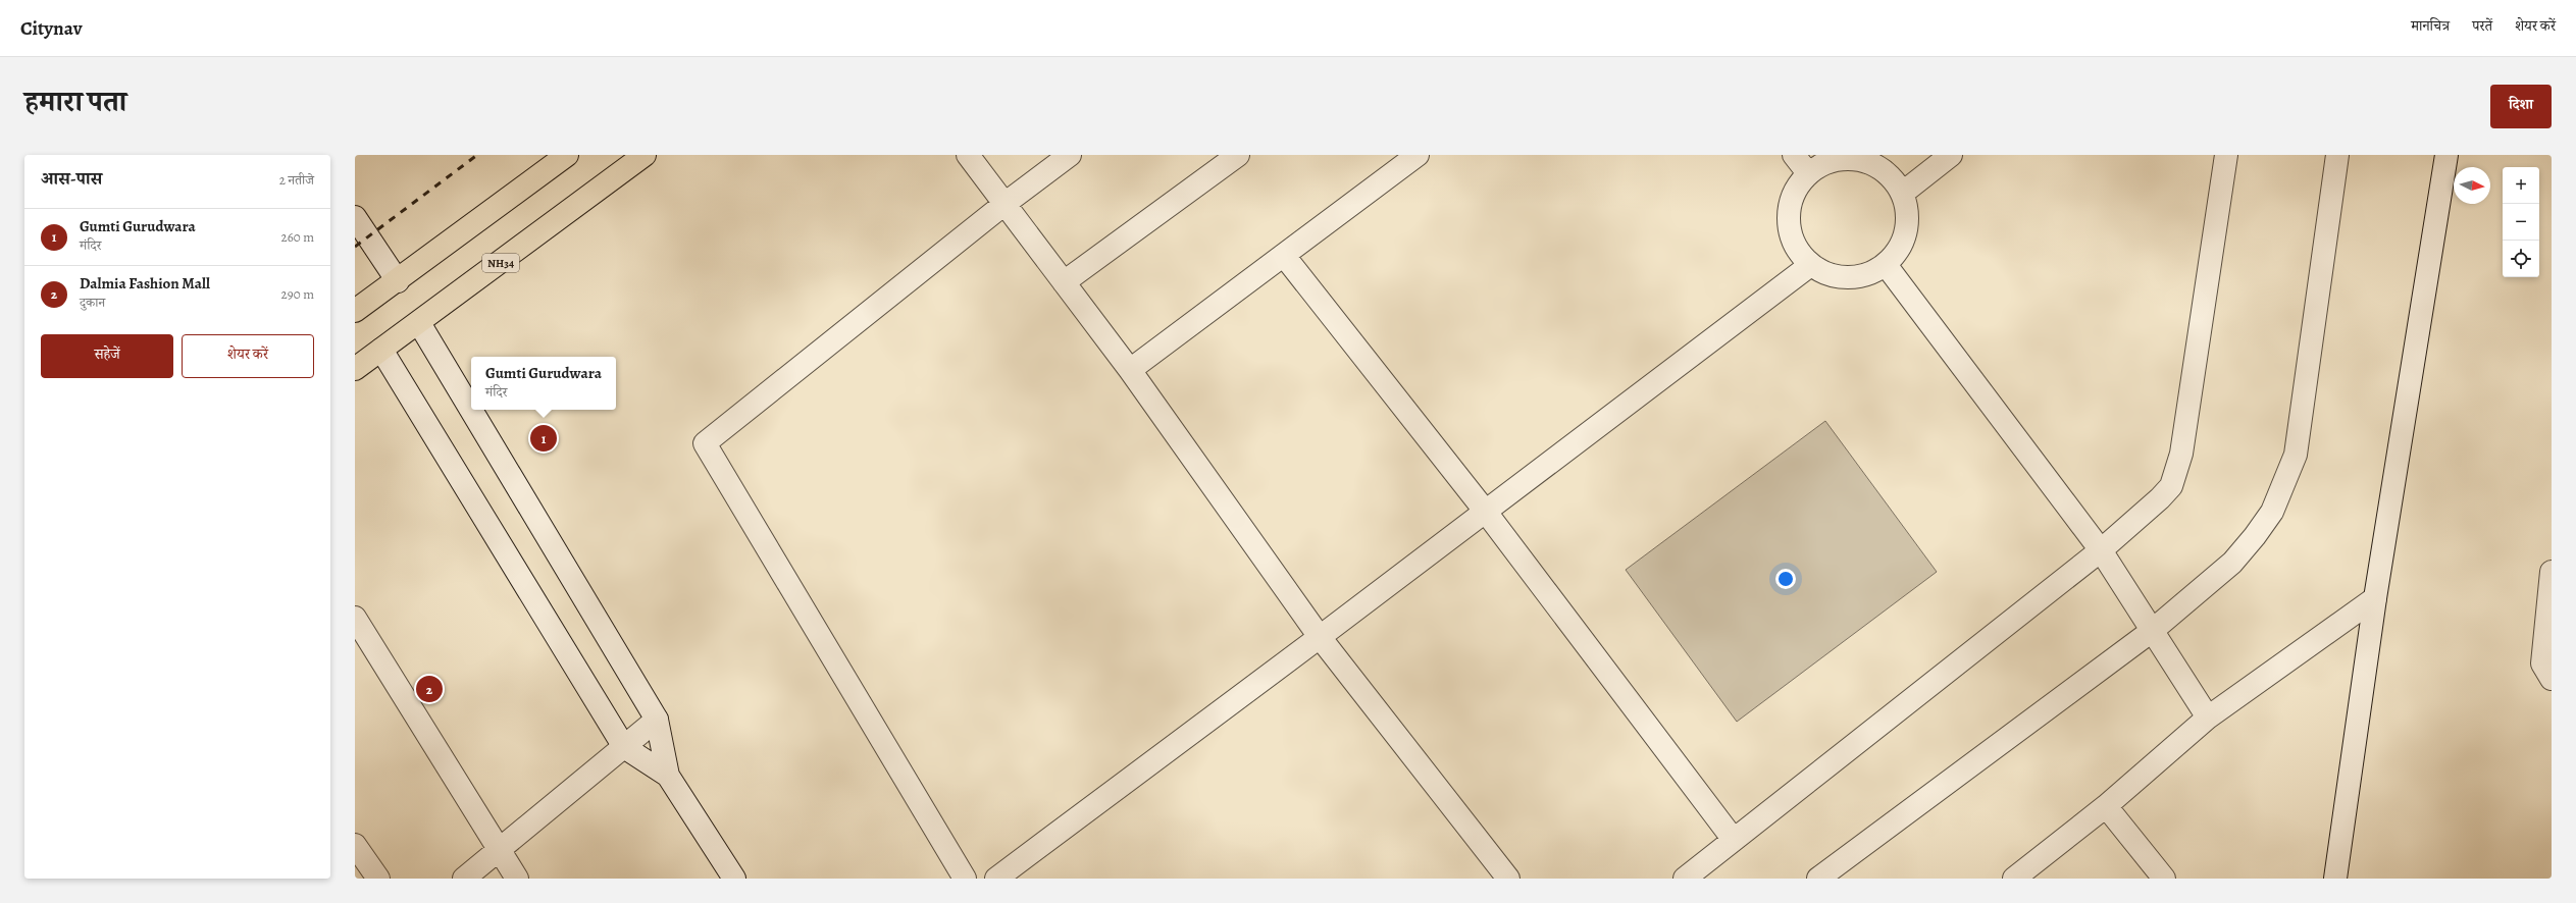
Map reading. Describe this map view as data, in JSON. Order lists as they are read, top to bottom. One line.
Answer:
{"streets":{"highway":["NH34"]},"north":"right","page":{"header":"Citynav","nav":["मानचित्र","परतें","शेयर करें"],"title":"हमारा पता","buttons":["दिशा",["सहेजें","शेयर करें"]],"heading":["आस-पास","2 नतीजे"],"map_buttons":["+","−"],"list":[{"mark":"1","name":"Gumti Gurudwara","note":"मंदिर","value":"260 m"},{"mark":"2","name":"Dalmia Fashion Mall","note":"दुकान","value":"290 m"}],"popup":["Gumti Gurudwara","मंदिर"],"pins":["1","2"]}}
